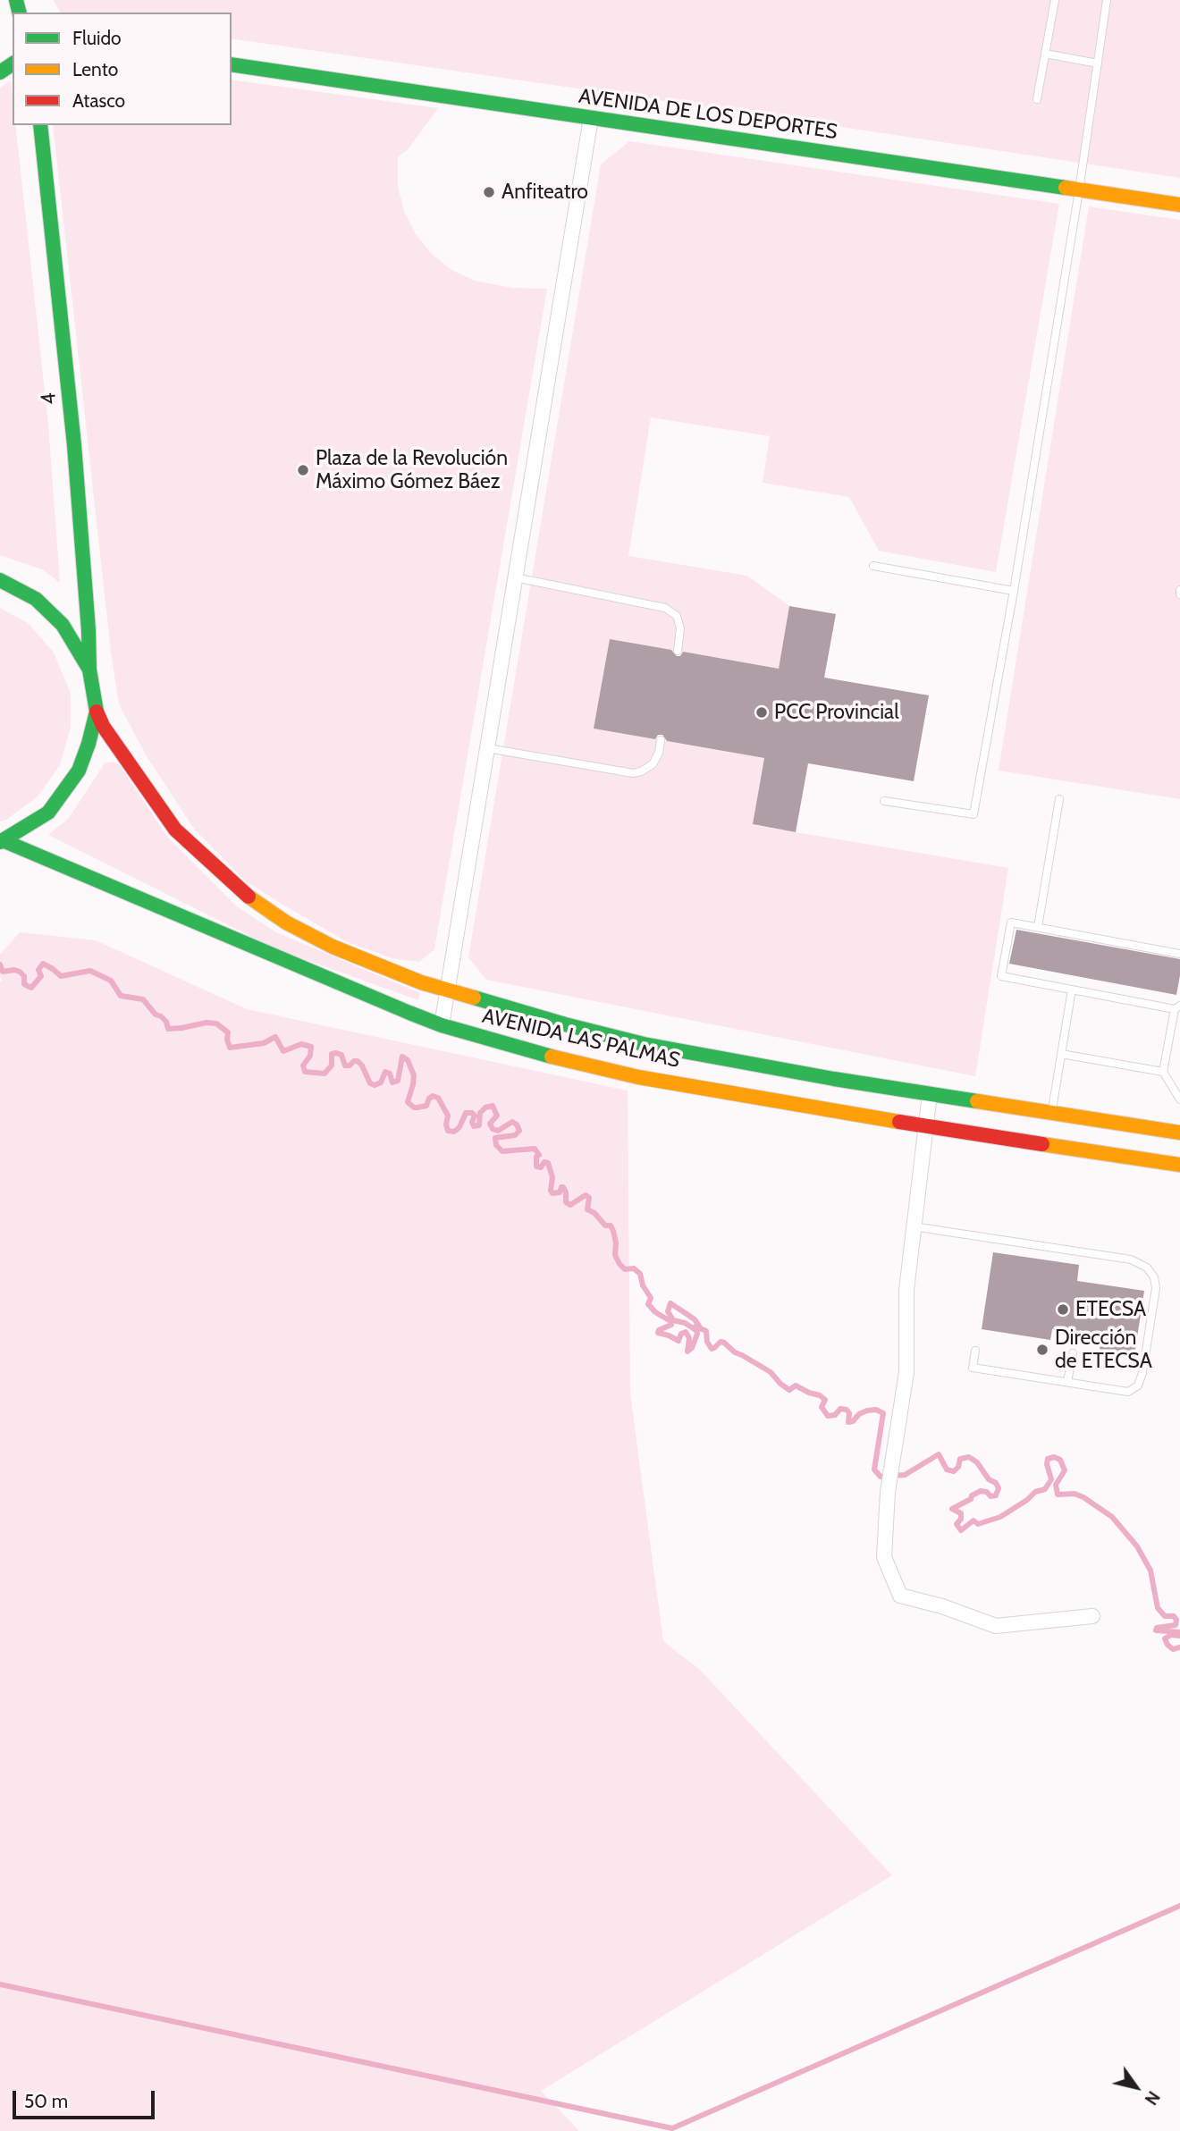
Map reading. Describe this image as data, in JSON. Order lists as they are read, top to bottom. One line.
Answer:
{"streets":{"street":["AVENIDA DE LOS DEPORTES","4","AVENIDA LAS PALMAS"]},"places":["Anfiteatro","Plaza de la Revolución Máximo Gómez Báez","PCC Provincial","ETECSA","Dirección de ETECSA"],"legend":["Fluido","Lento","Atasco"],"scale_bar":"50 m","north":"bottom right"}
